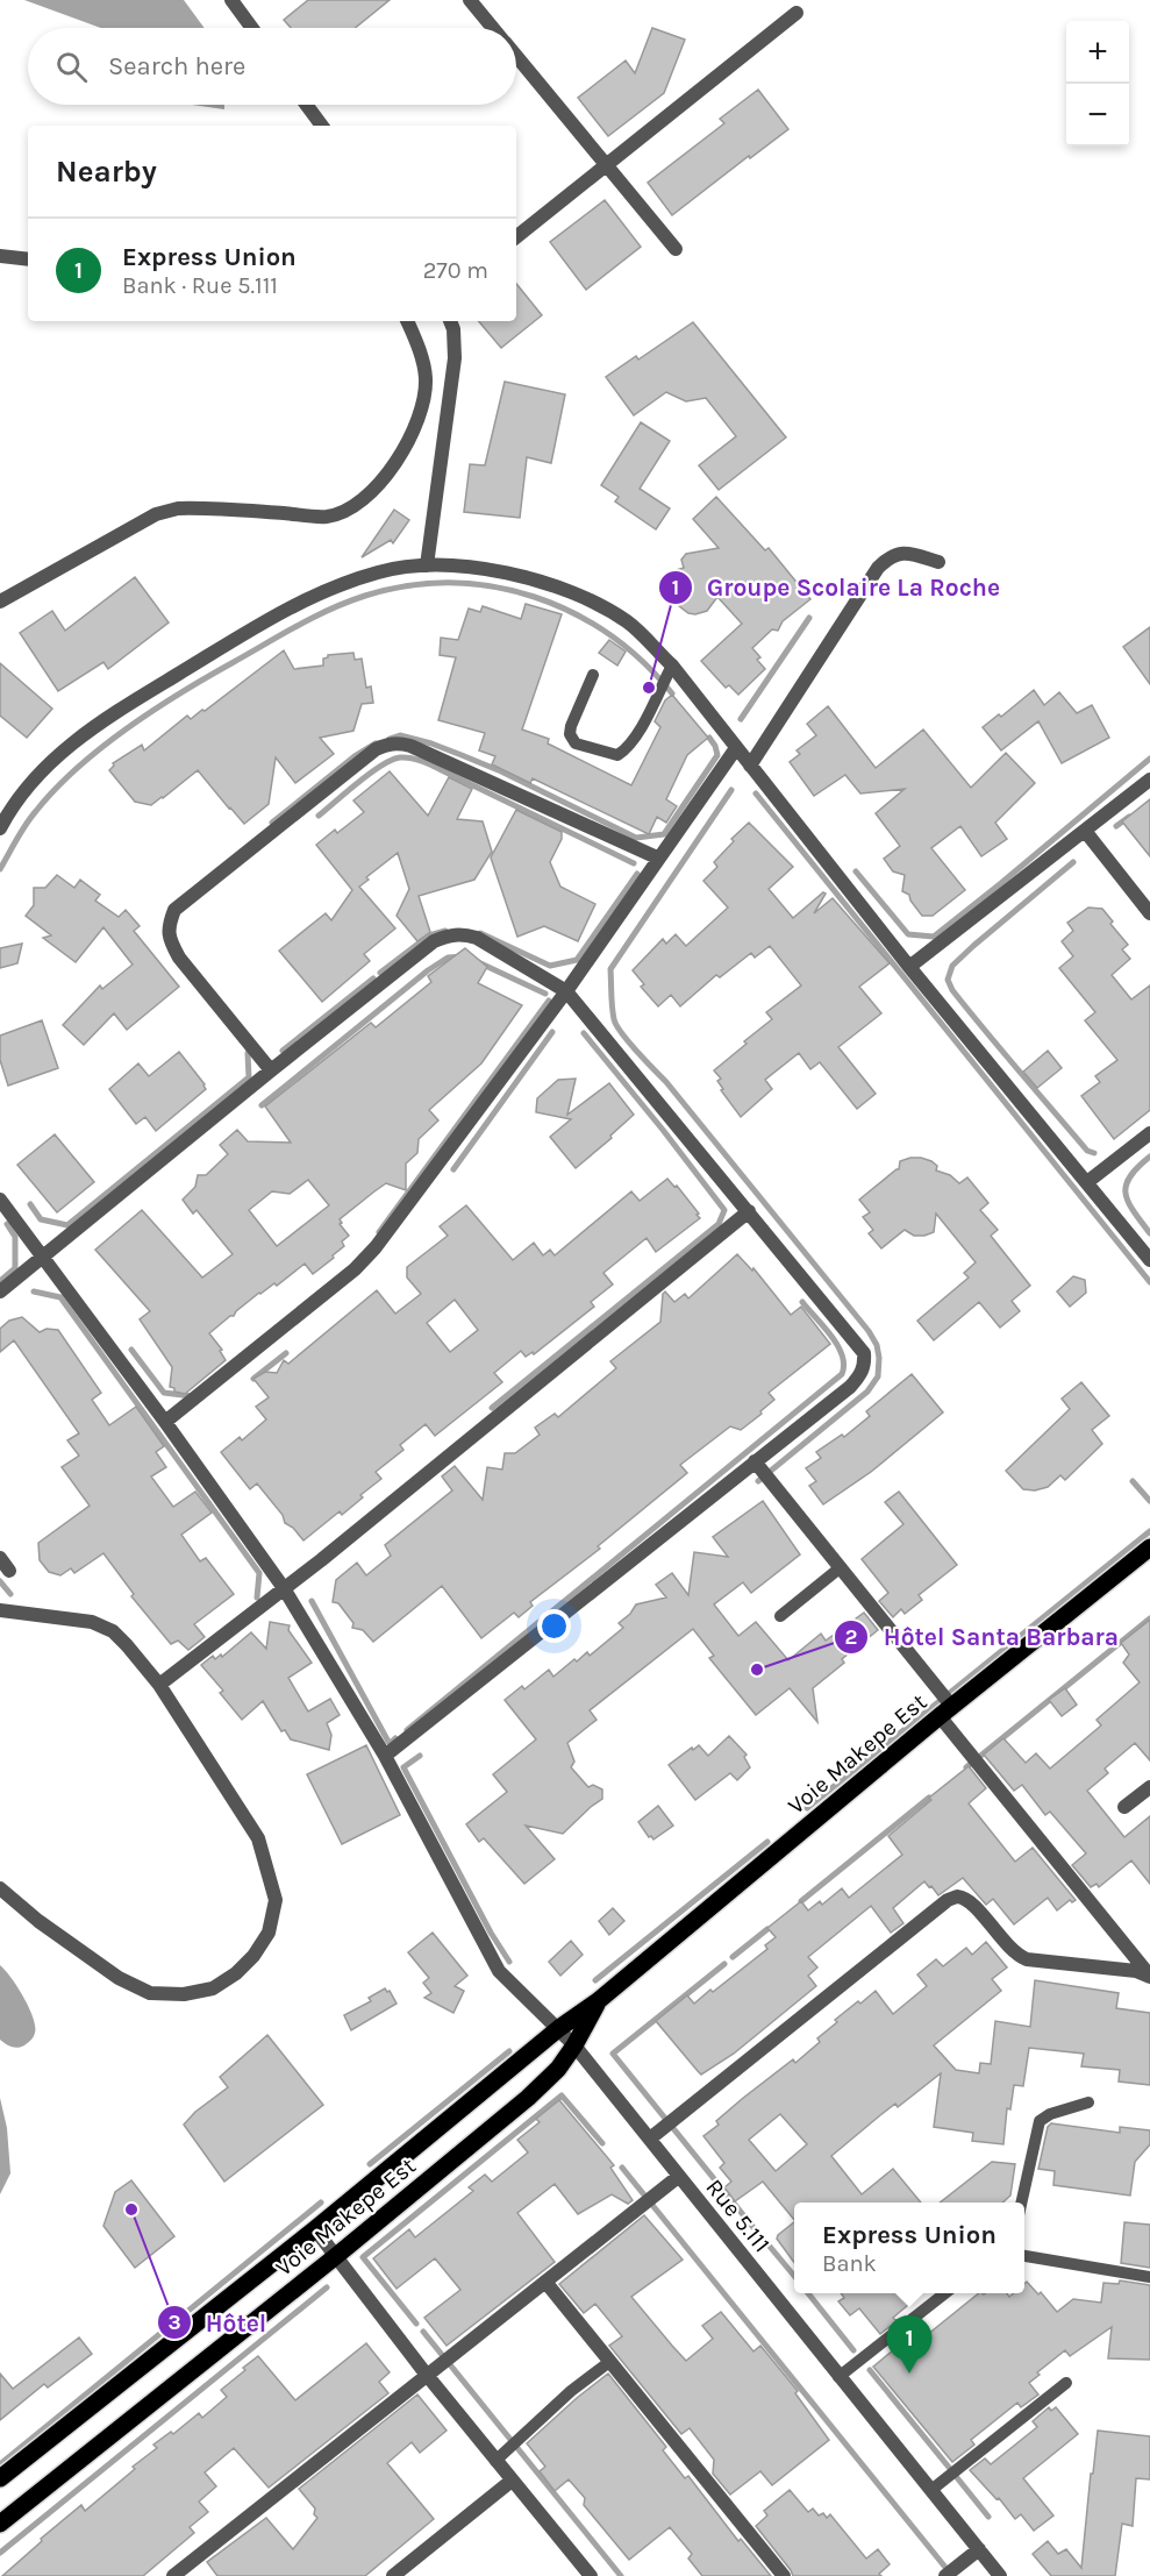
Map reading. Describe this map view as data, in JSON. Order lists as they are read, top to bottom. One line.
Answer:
{"streets":{"main road":["Voie Makepe Est"],"street":["Rue 5.111"]},"crossings":[["Voie Makepe Est","Rue 5.111"]],"places":["Groupe Scolaire La Roche","Hôtel Santa Barbara","Hôtel"],"page":{"map_buttons":["+","−"],"search":"Search here","heading":"Nearby","list":[{"mark":"1","name":"Express Union","note":"Bank · Rue 5.111","value":"270 m"}],"popup":["Express Union","Bank"],"pins":"1"}}
